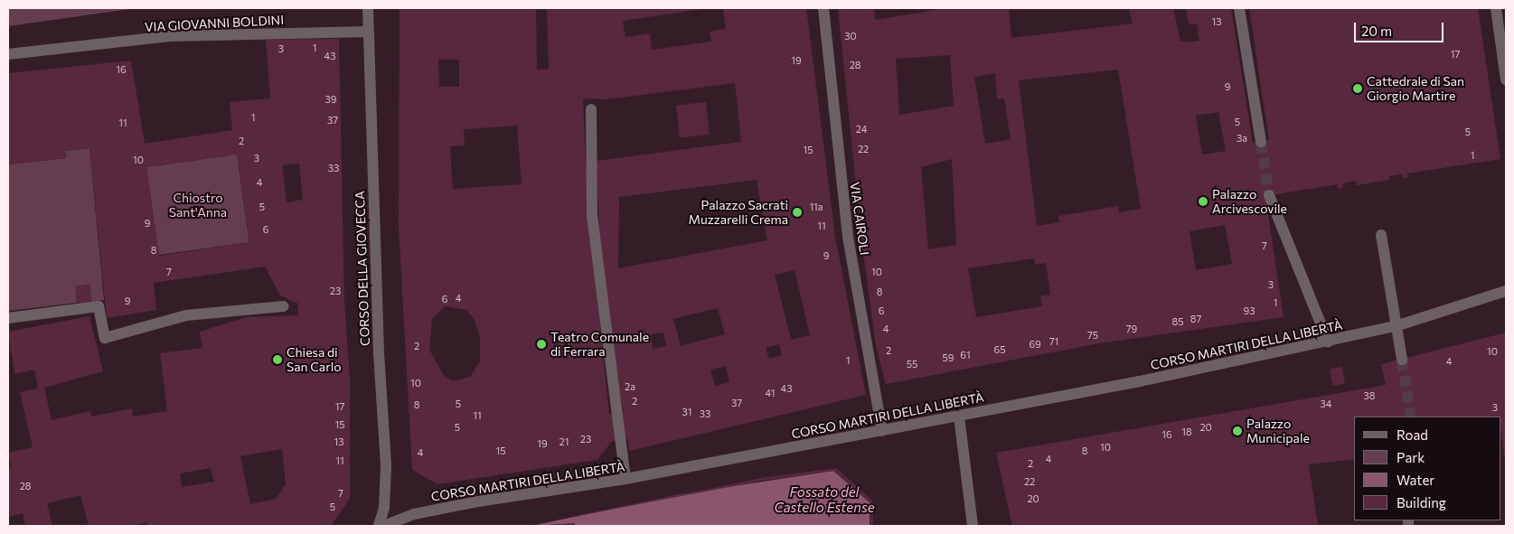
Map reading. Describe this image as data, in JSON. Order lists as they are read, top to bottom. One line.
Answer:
{"streets":{"street":["VIA GIOVANNI BOLDINI","VIA CAIROLI","CORSO DELLA GIOVECCA","CORSO MARTIRI DELLA LIBERTÀ"]},"crossings":[["VIA GIOVANNI BOLDINI","CORSO DELLA GIOVECCA"],["VIA CAIROLI","CORSO MARTIRI DELLA LIBERTÀ"]],"water":["Fossato del Castello Estense"],"parks":["Chiostro Sant'Anna"],"places":["Cattedrale di San Giorgio Martire","Palazzo Arcivescovile","Palazzo Sacrati Muzzarelli Crema","Teatro Comunale di Ferrara","Chiesa di San Carlo","Palazzo Municipale"],"house_numbers":["13","30","1","3","17","43","19","28","16","9","39","1","37","5","11","24","5","3a","2","22","15","1","3","10","33","4","5","11a","9","11","6","7","8","9","7","10","3","23","8","4","6","9","1","6","93","87","85","4","79","75","71","69","2","65","2","10","61","59","1","4","55","10","2a","43","41","38","2","37","5","34","8","17","3","31","33","11","15","5","20","18","16","23","13","21","19","10","15","8","4","4","11","2","22","28","7","20","5"],"legend":["Road","Park","Water","Building"],"scale_bar":"20 m"}
